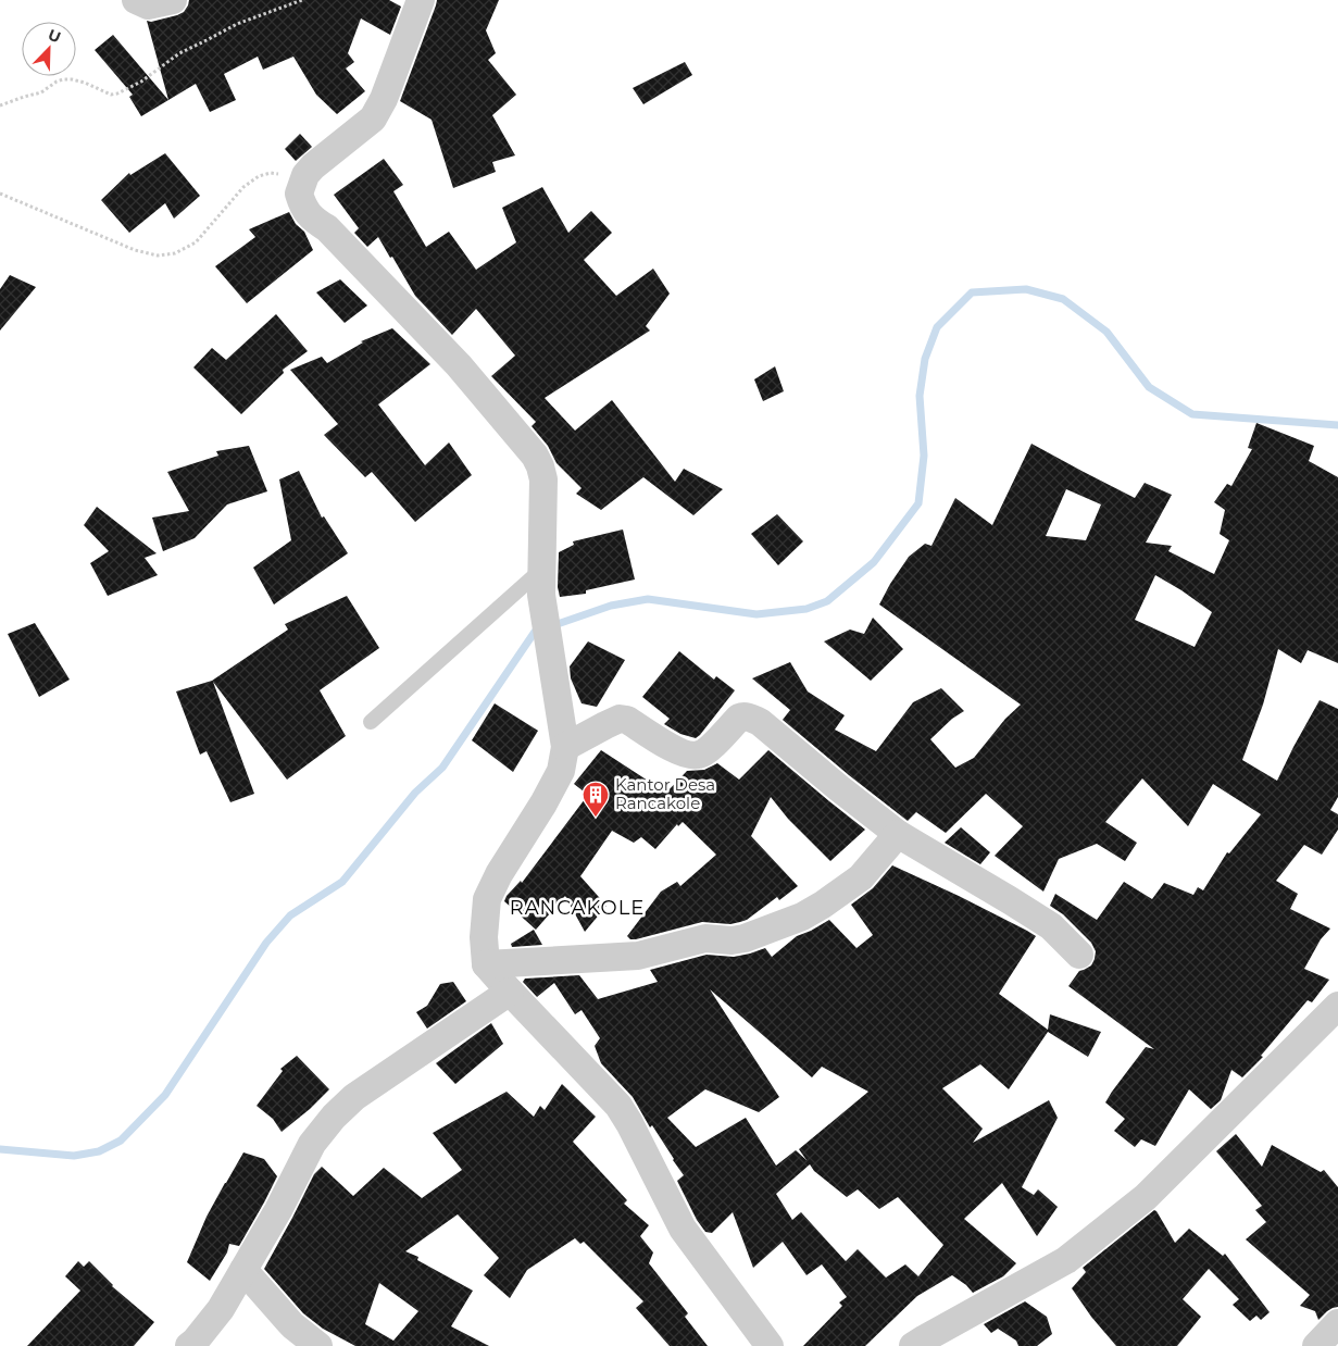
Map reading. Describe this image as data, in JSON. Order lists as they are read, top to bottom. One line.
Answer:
{"districts":["RANCAKOLE"],"places":{"building":["Kantor Desa Rancakole"]},"north":"top right"}
